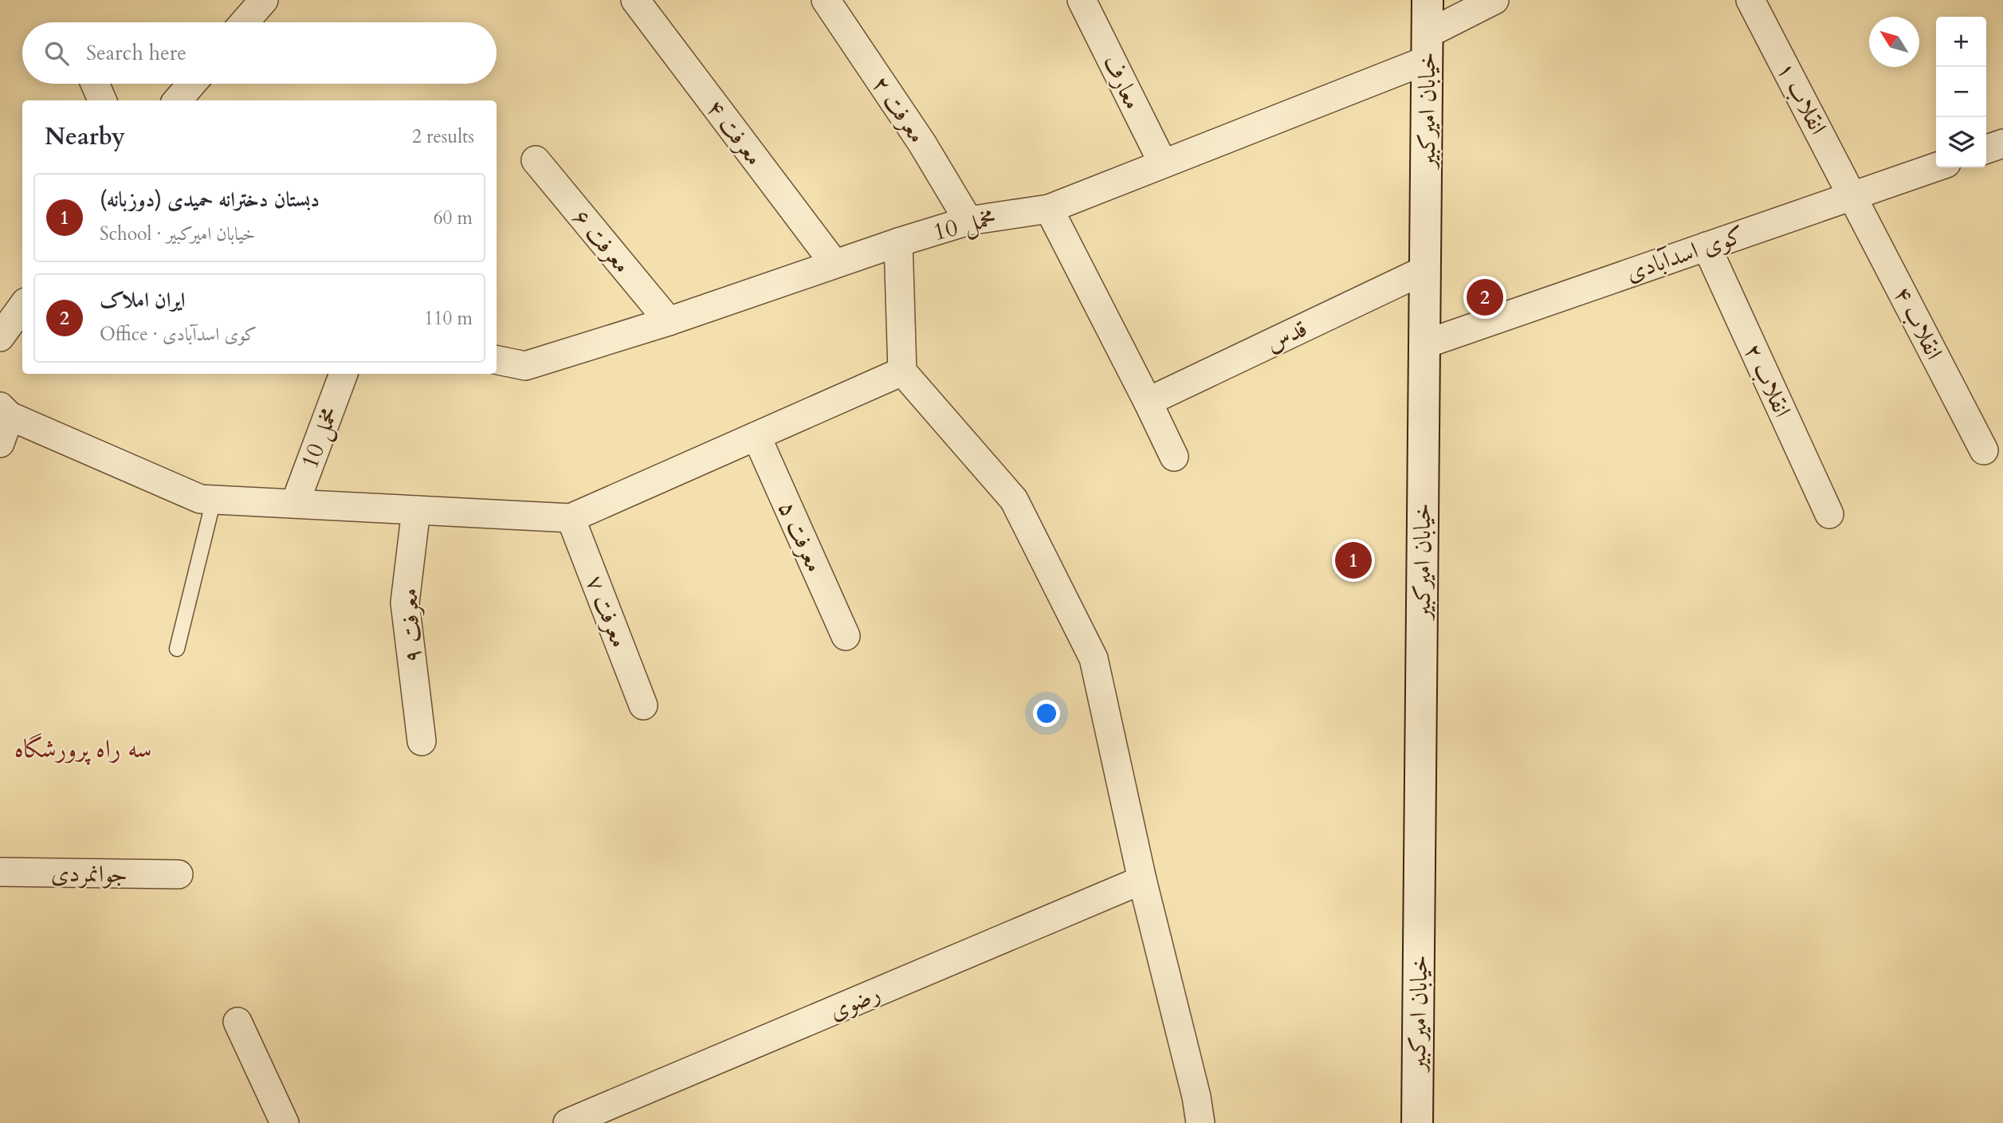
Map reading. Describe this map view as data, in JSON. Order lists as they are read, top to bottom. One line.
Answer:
{"streets":{"main road":["خیابان امیرکبیر"],"street":["معارف","انقلاب ۱","معرفت ۲","معرفت ۴","مخمل 10","معرفت ۶","کوی اسدآبادی","انقلاب ۴","قدس","انقلاب ۲","معرفت ۵","معرفت ۷","معرفت ۹","جوانمردی","رضوی"]},"crossings":[["معارف","مخمل 10"],["انقلاب ۱","کوی اسدآبادی"],["انقلاب ۱","انقلاب ۴"],["معرفت ۲","مخمل 10"],["خیابان امیرکبیر","مخمل 10"],["خیابان امیرکبیر","کوی اسدآبادی"],["خیابان امیرکبیر","قدس"],["معرفت ۴","مخمل 10"],["مخمل 10","معرفت ۶"],["کوی اسدآبادی","انقلاب ۴"],["کوی اسدآبادی","انقلاب ۲"]],"districts":["سه راه پرورشگاه"],"north":"top left","page":{"map_buttons":["+","−"],"search":"Search here","heading":["Nearby","2 results"],"list":[{"mark":"1","name":"دبستان دخترانه حمیدی (دوزبانه)","note":"School · خیابان امیرکبیر","value":"60 m"},{"mark":"2","name":"ایران املاک","note":"Office · کوی اسدآبادی","value":"110 m"}],"pins":["2","1"]}}
